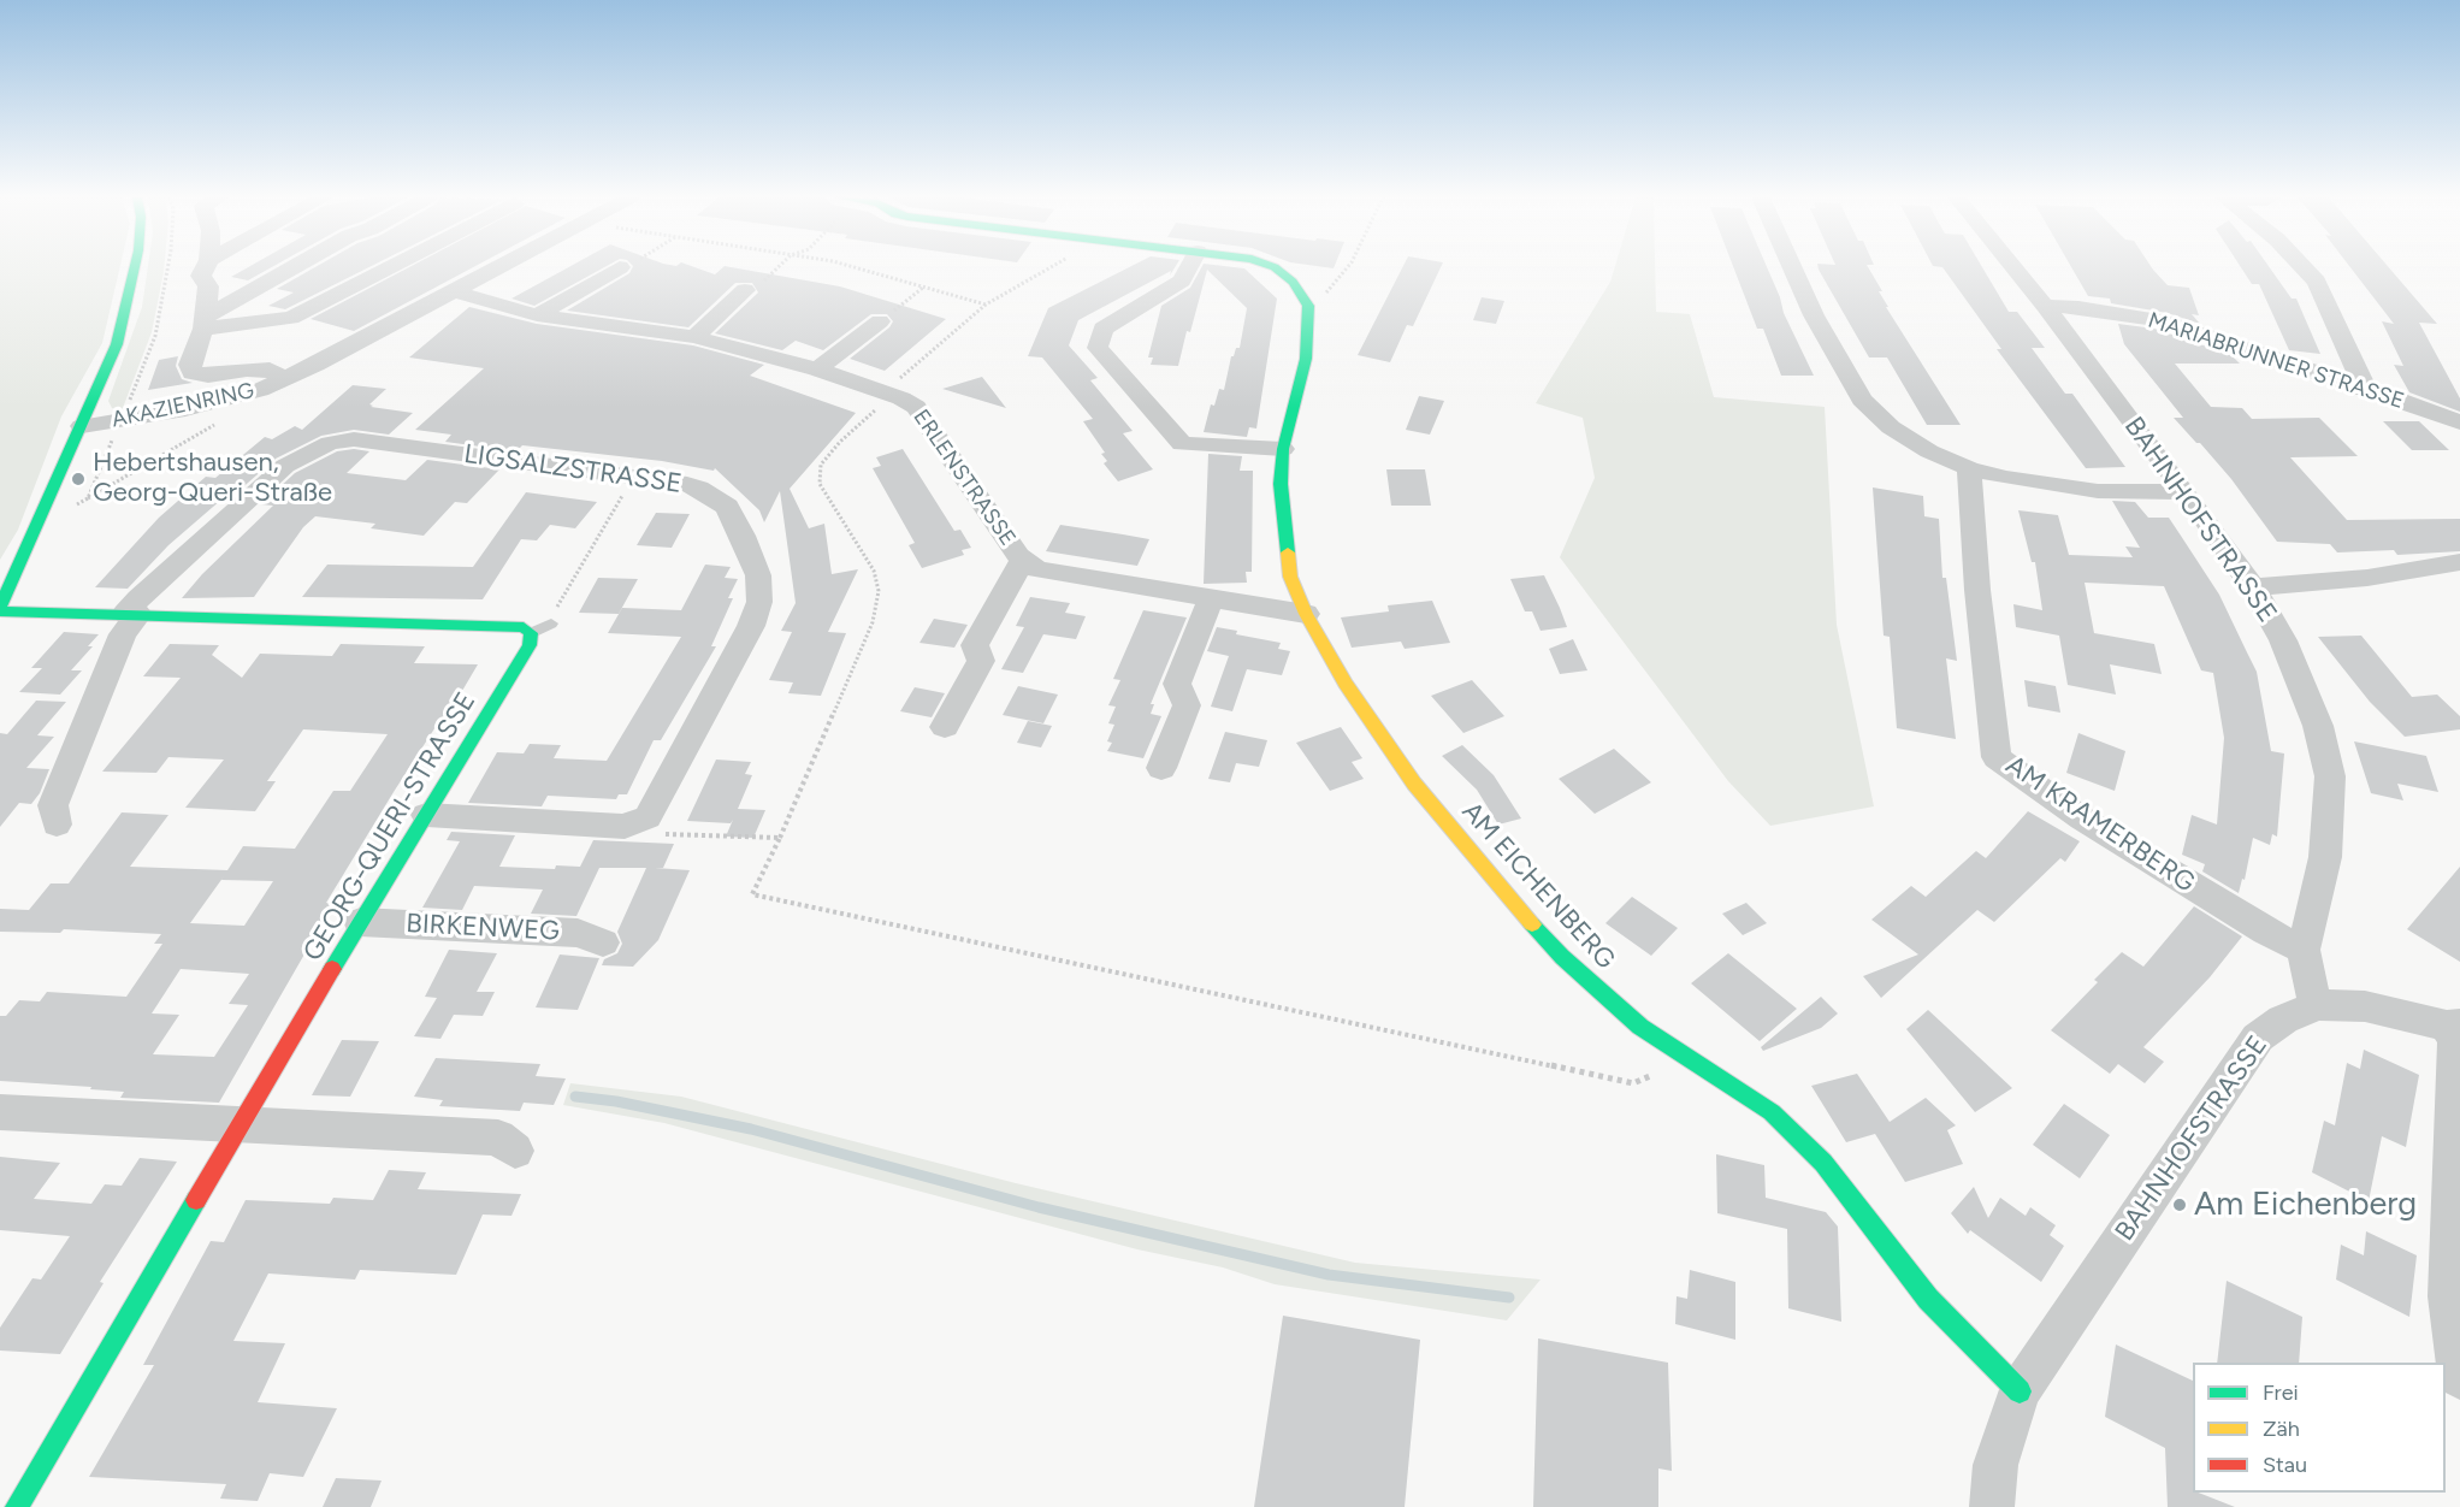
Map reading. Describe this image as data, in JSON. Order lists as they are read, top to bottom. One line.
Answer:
{"streets":{"street":["MARIABRUNNER STRASSE","AKAZIENRING","LIGSALZSTRASSE","ERLENSTRASSE","BAHNHOFSTRASSE","AM KRAMERBERG","GEORG-QUERI-STRASSE","AM EICHENBERG","BIRKENWEG"]},"crossings":[["MARIABRUNNER STRASSE","BAHNHOFSTRASSE"],["AKAZIENRING","ERLENSTRASSE"],["ERLENSTRASSE","AM EICHENBERG"],["BAHNHOFSTRASSE","AM KRAMERBERG"],["BAHNHOFSTRASSE","AM EICHENBERG"],["GEORG-QUERI-STRASSE","BIRKENWEG"]],"places":["Hebertshausen, Georg-Queri-Straße","Am Eichenberg"],"legend":["Frei","Zäh","Stau"]}
